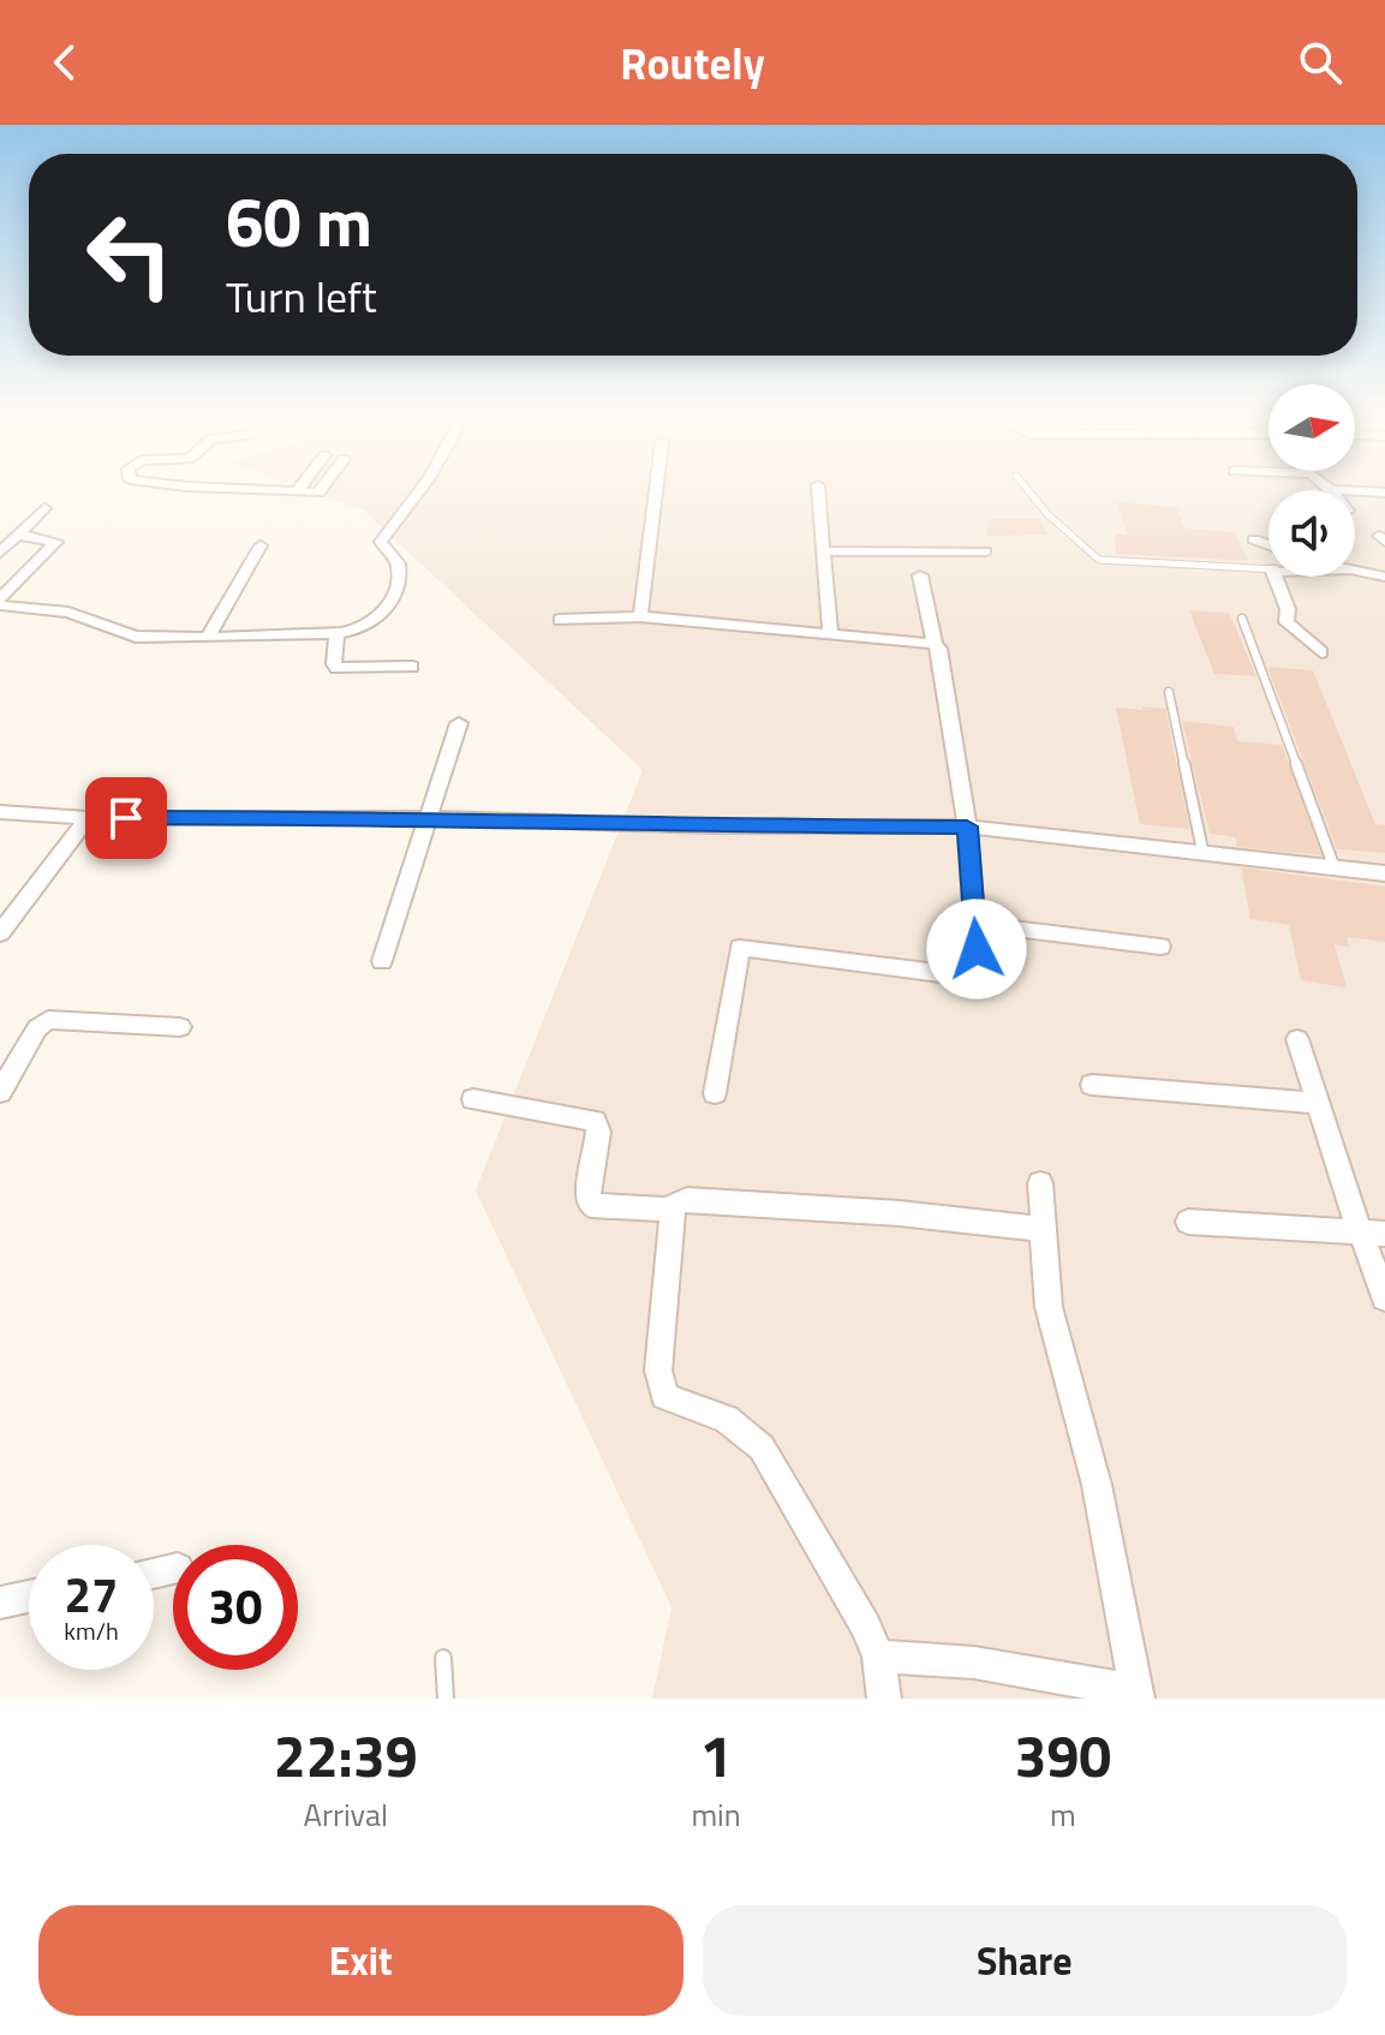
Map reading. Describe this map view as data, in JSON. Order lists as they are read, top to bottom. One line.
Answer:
{"north":"right","page":{"header":"Routely","turn":["60 m","Turn left"],"speed":"27 km/h","limit":"30","eta":["22:39","Arrival","1","min","390","m"],"buttons":["Exit","Share"]}}
